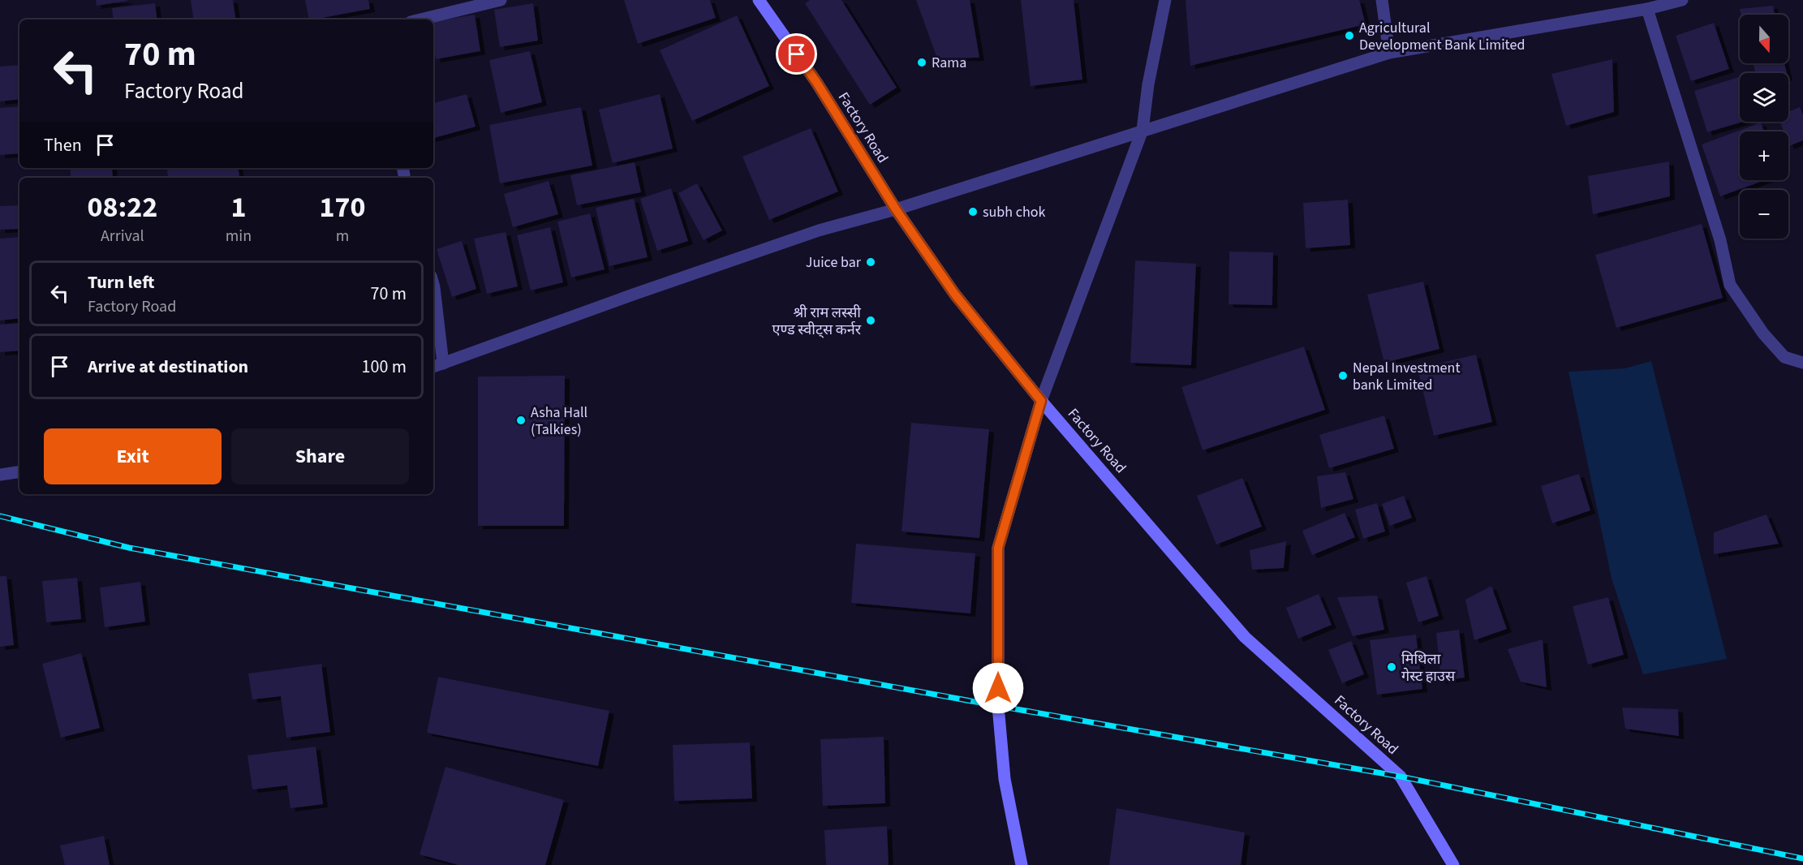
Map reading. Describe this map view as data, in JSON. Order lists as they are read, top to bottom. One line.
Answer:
{"streets":{"main road":["Factory Road"]},"places":["Agricultural Development Bank Limited","Rama","subh chok","Juice bar","श्री राम लस्सी एण्ड स्वीट्स कर्नर","Nepal Investment bank Limited","Asha Hall (Talkies)","मिथिला गेस्ट हाउस"],"north":"bottom","page":{"map_buttons":["+","−"],"turn":["70 m","Factory Road"],"then":"Then","eta":["08:22","Arrival","1","min","170","m"],"list":[{"name":"Turn left","note":"Factory Road","value":"70 m"},{"name":"Arrive at destination","value":"100 m"}],"buttons":["Exit","Share"]}}
